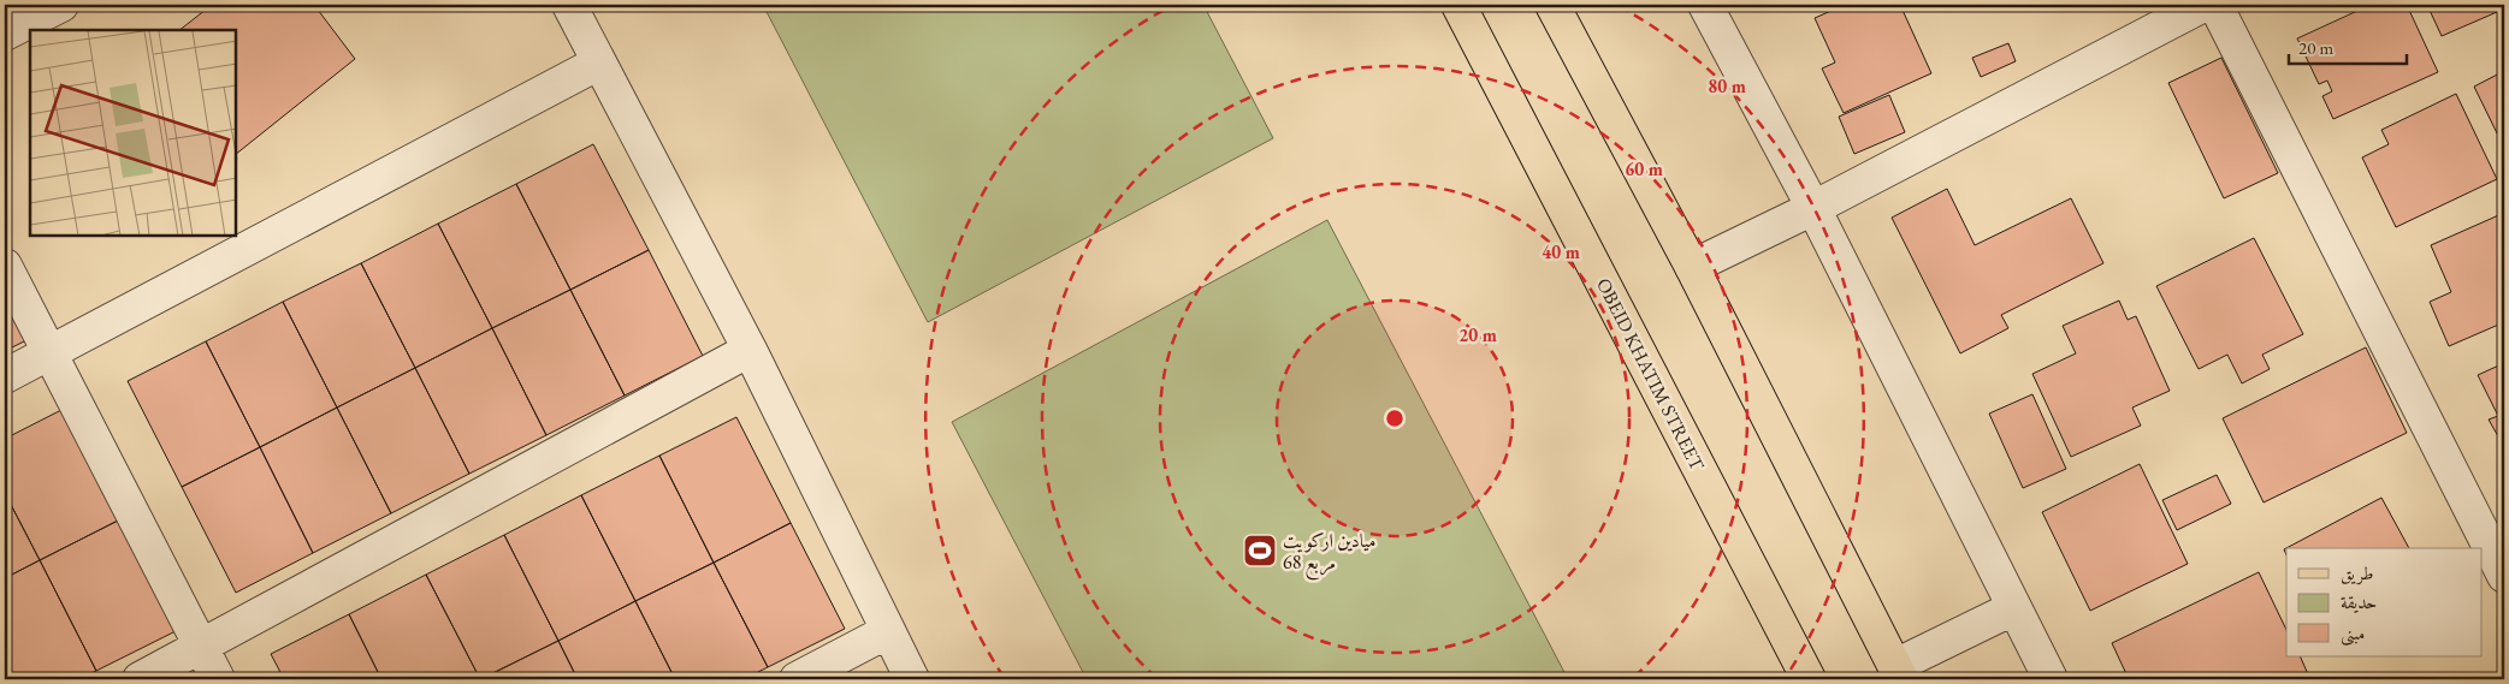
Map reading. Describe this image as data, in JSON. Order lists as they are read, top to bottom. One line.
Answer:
{"streets":{"main road":["OBEID KHATIM STREET"]},"places":{"sports":["ميادين اركويت مربع 68"]},"legend":["طريق","حديقة","مبنى"],"scale_bar":"20 m","rings":["80 m","60 m","40 m","20 m"]}
